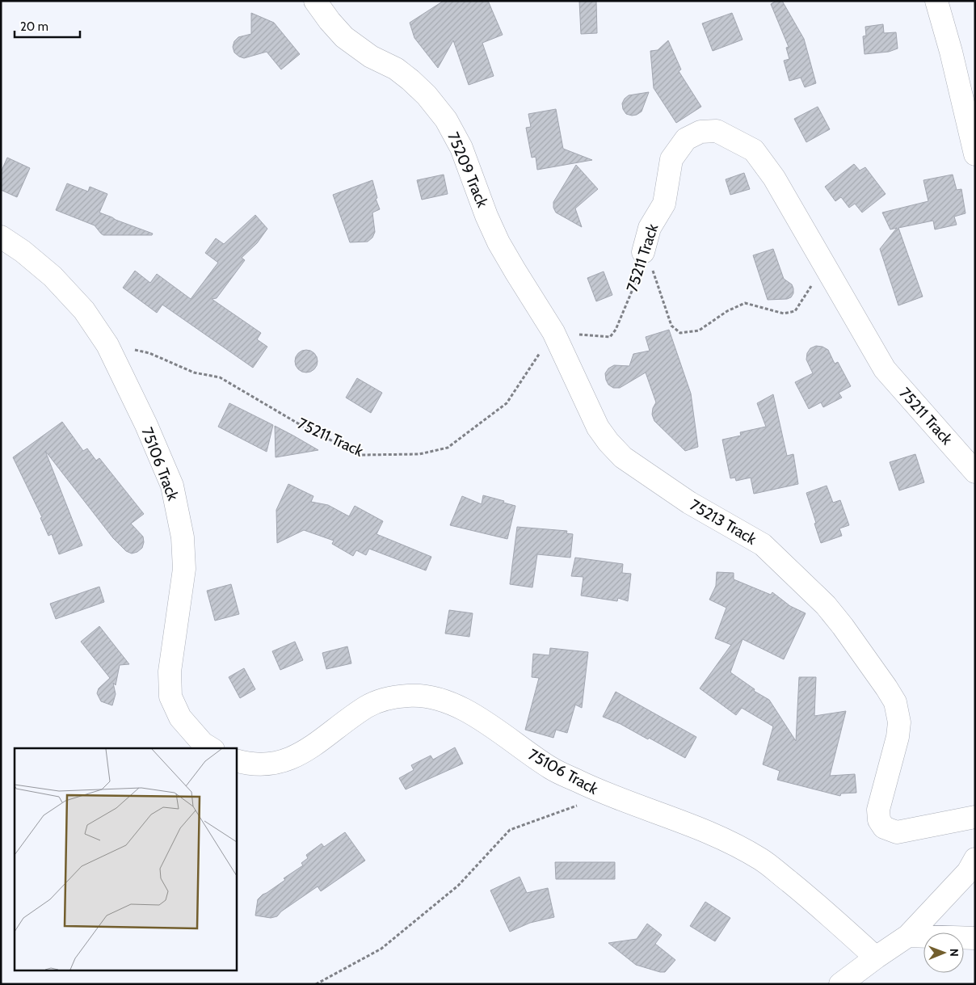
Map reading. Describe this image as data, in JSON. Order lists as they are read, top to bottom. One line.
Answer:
{"streets":{"street":["75209 Track","75211 Track","75106 Track","75213 Track"]},"crossings":[["75209 Track","75211 Track"],["75209 Track","75213 Track"],["75211 Track","75106 Track"],["75211 Track","75213 Track"]],"scale_bar":"20 m","north":"right"}
